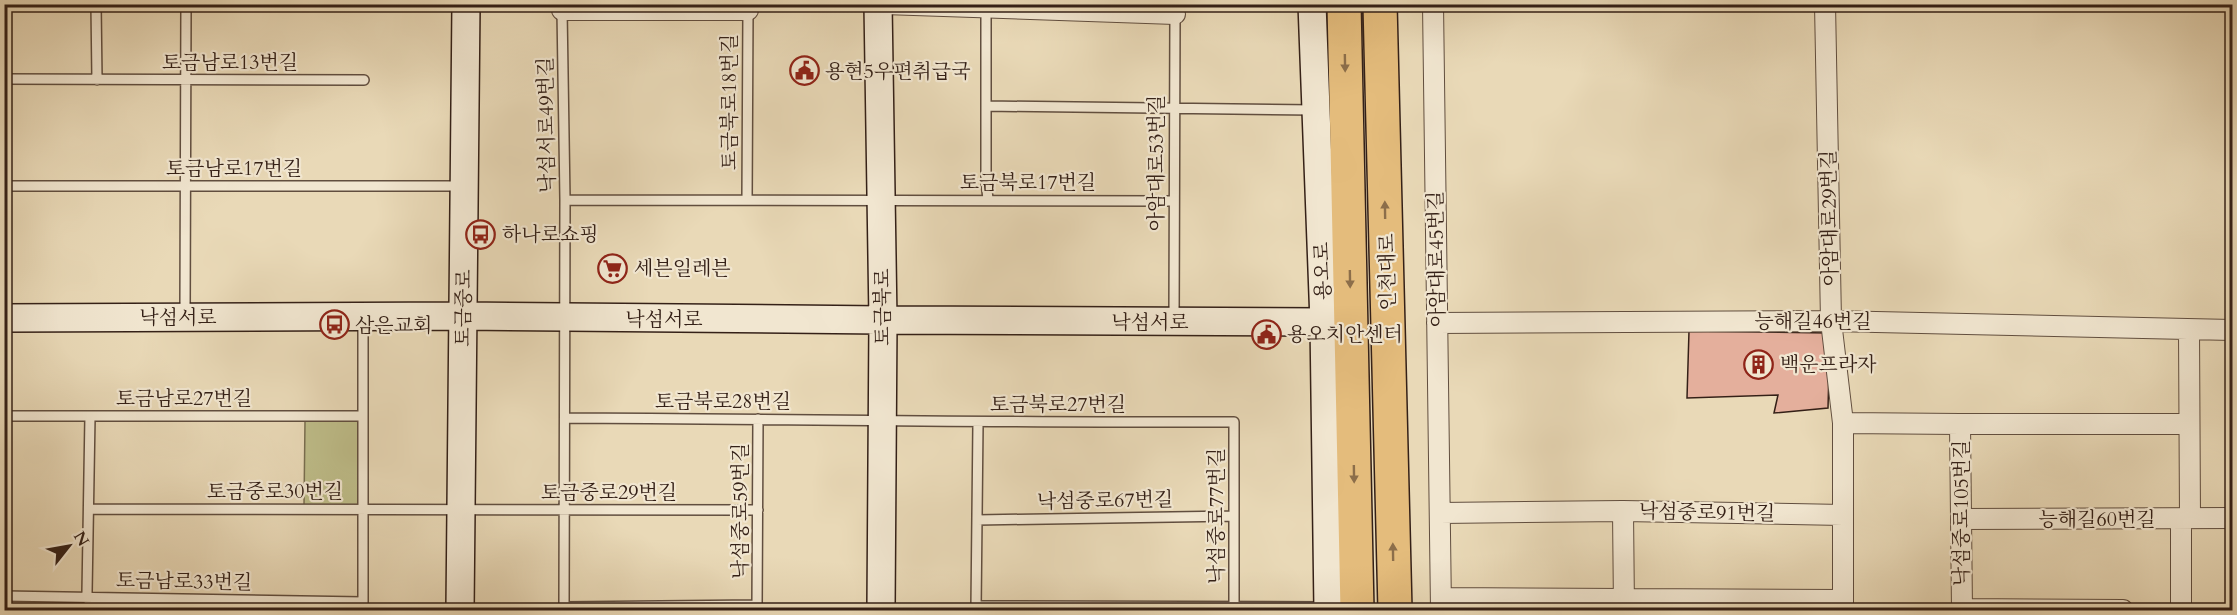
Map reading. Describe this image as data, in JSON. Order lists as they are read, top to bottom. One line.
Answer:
{"streets":{"highway":["인천대로"],"street":["아암대로29번길","아암대로45번길","용오로","토금북로","토금중로","낙섬서로","능해길46번길","낙섬중로91번길","낙섬중로105번길","능해길60번길"],"lane":["토금남로13번길","토금북로18번길","낙섬서로49번길","아암대로53번길","토금남로17번길","토금북로17번길","토금남로27번길","토금북로28번길","토금북로27번길","토금중로30번길","토금중로29번길","낙섬중로67번길","낙섬중로59번길","낙섬중로77번길","토금남로33번길"]},"crossings":[["낙섬서로49번길","낙섬서로"],["낙섬서로49번길","토금북로28번길"],["낙섬서로49번길","토금중로29번길"],["낙섬서로49번길","낙섬중로59번길"],["아암대로53번길","토금북로17번길"],["아암대로53번길","낙섬서로"],["토금남로17번길","토금중로"],["토금북로17번길","토금북로"],["아암대로29번길","능해길46번길"],["아암대로29번길","낙섬중로91번길"],["아암대로29번길","낙섬중로105번길"],["아암대로45번길","능해길46번길"],["아암대로45번길","낙섬중로91번길"],["용오로","인천대로"],["용오로","낙섬서로"],["토금북로","낙섬서로"],["토금북로","토금북로28번길"],["토금북로","토금북로27번길"],["토금중로","낙섬서로"],["토금중로","토금중로30번길"],["토금중로","토금중로29번길"],["토금북로28번길","토금북로27번길"],["토금북로28번길","낙섬중로59번길"],["토금북로27번길","낙섬중로77번길"],["토금중로30번길","토금중로29번길"],["토금중로29번길","낙섬중로59번길"],["낙섬중로67번길","낙섬중로77번길"],["낙섬중로105번길","능해길60번길"]],"places":{"public building":["용현5우편취급국","용오치안센터"],"bus stop":["하나로쇼핑","삼은교회"],"supermarket":["세븐일레븐"],"building":["백운프라자"]},"north":"top right"}
